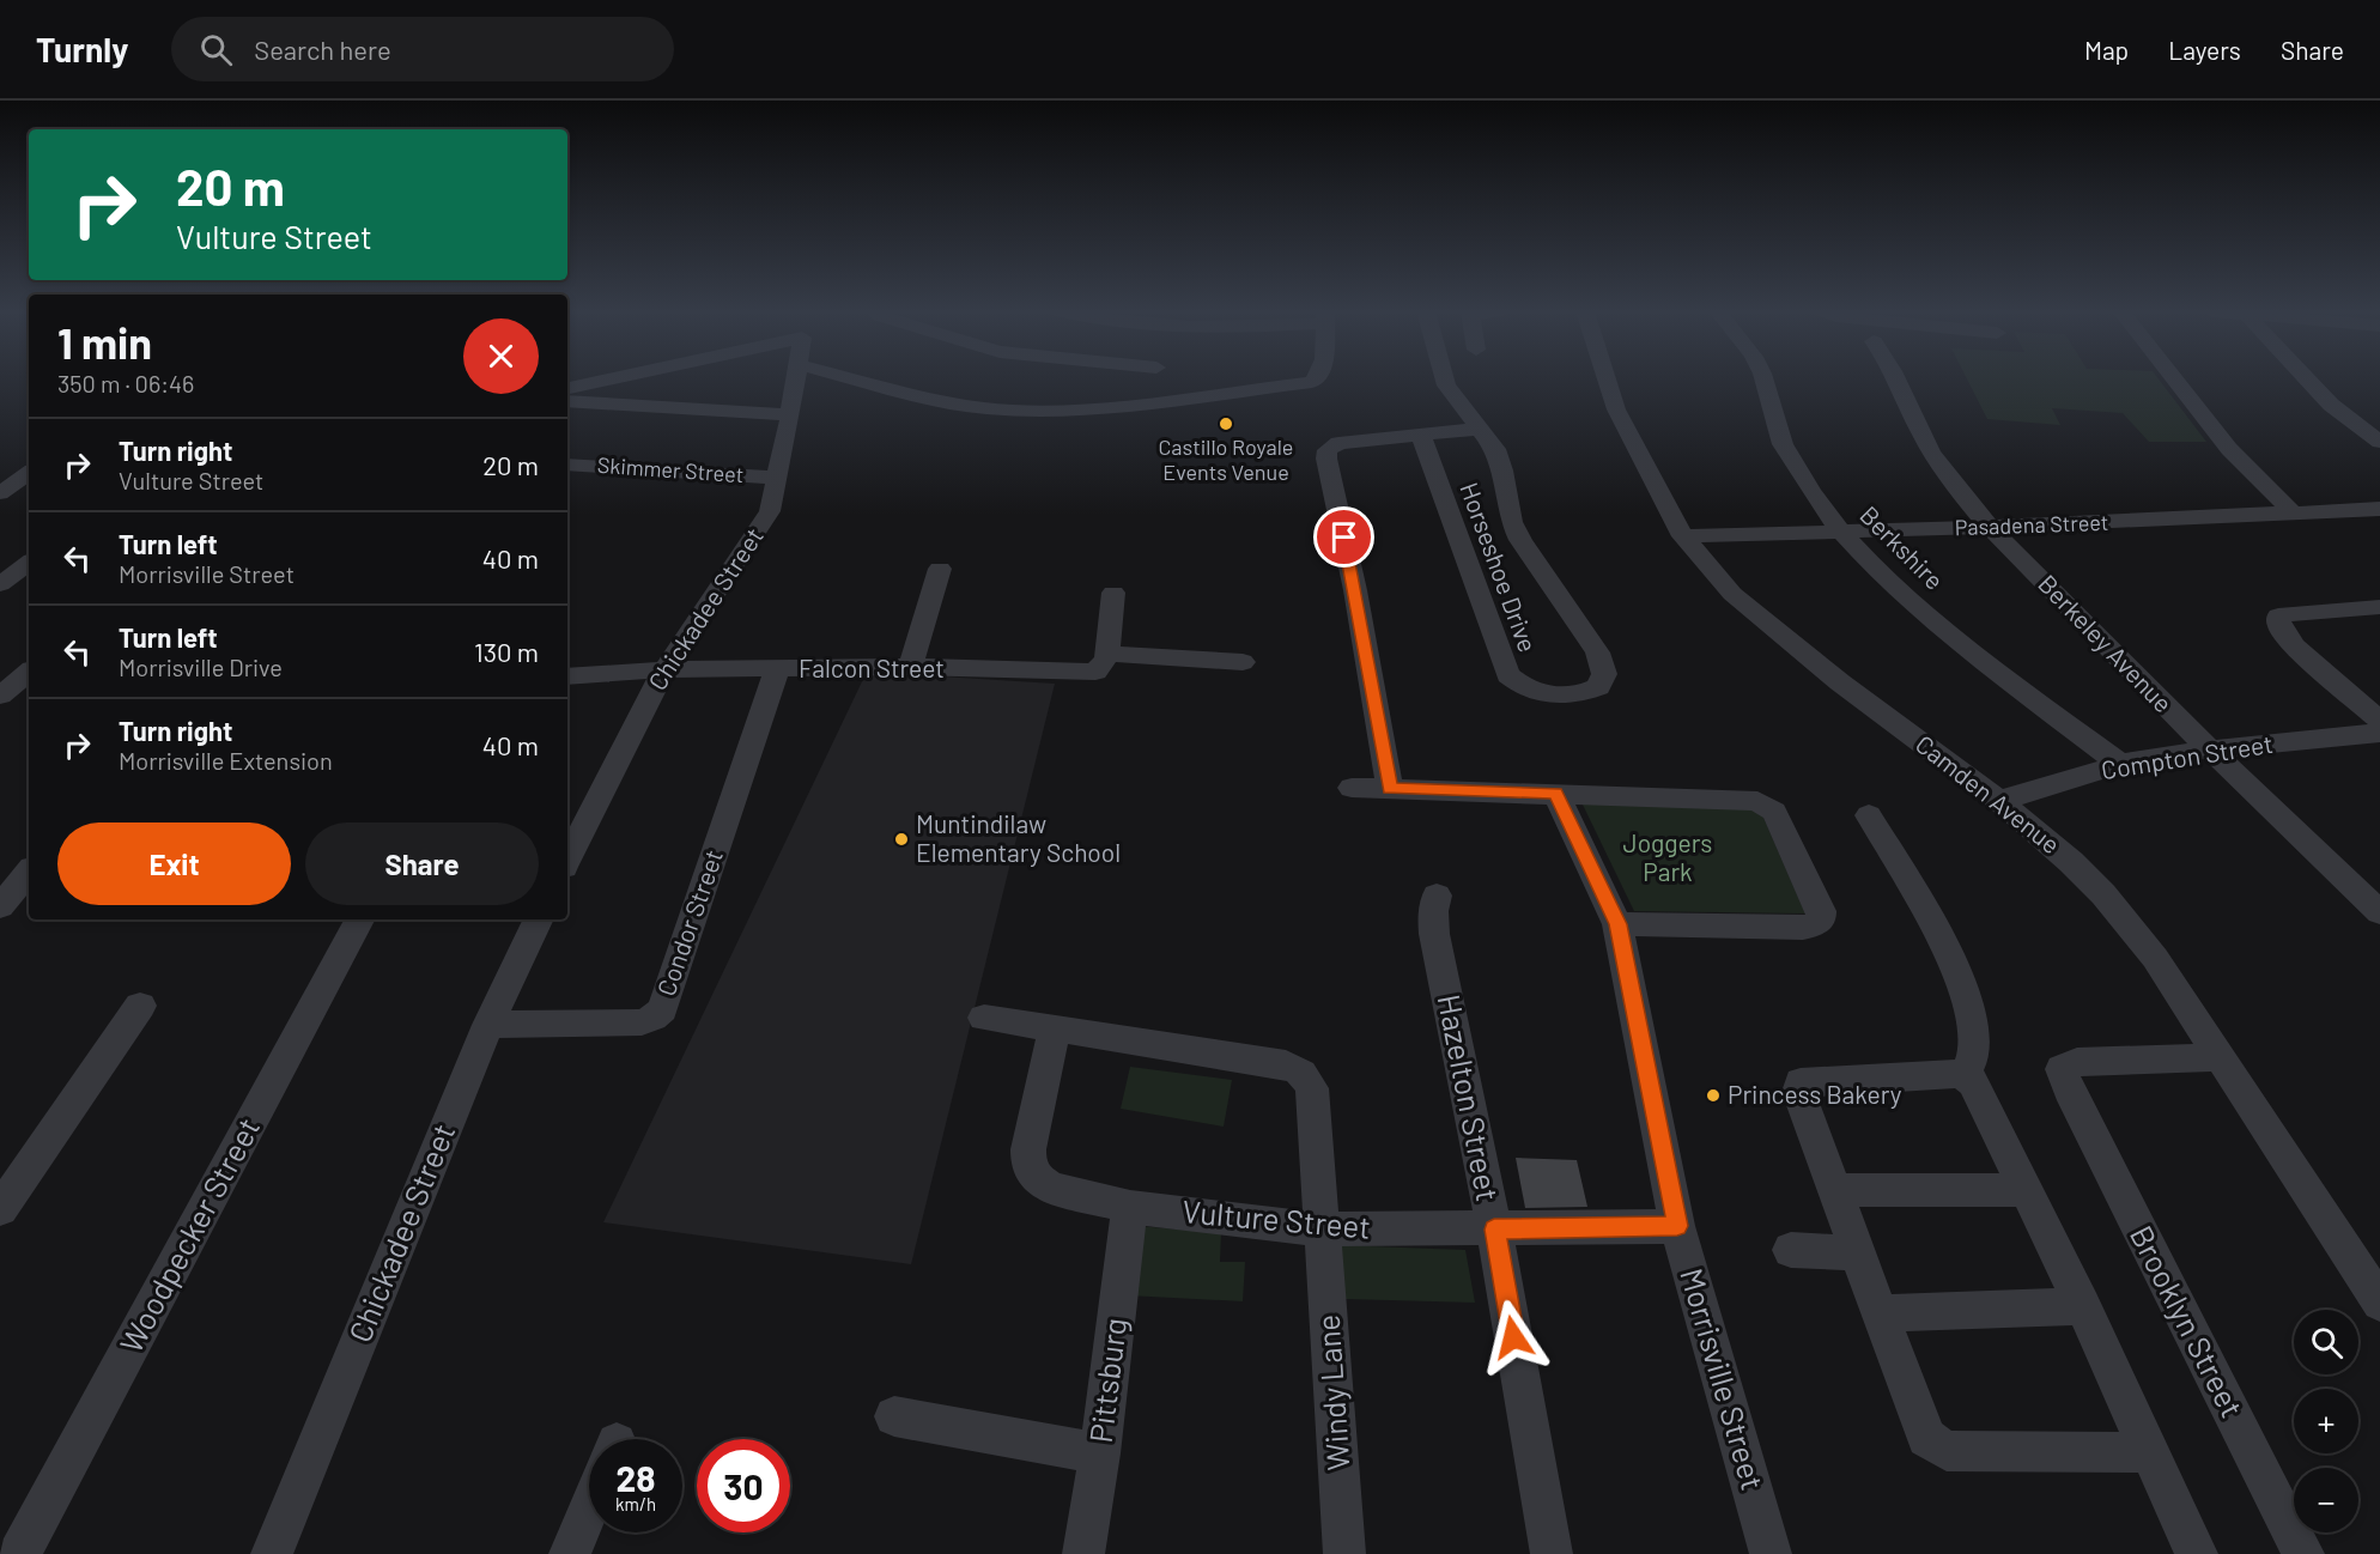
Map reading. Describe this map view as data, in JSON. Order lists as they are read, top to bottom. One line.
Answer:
{"streets":{"street":["Skimmer Street","Pasadena Street","Berkshire","Horseshoe Drive","Chickadee Street","Berkeley Avenue","Falcon Street","Compton Street","Camden Avenue","Condor Street","Hazelton Street","Vulture Street","Woodpecker Street","Brooklyn Street","Morrisville Street","Pittsburg","Windy Lane"]},"crossings":[["Skimmer Street","Chickadee Street"],["Pasadena Street","Berkshire"],["Pasadena Street","Berkeley Avenue"],["Pasadena Street","Camden Avenue"],["Berkshire","Compton Street"],["Chickadee Street","Falcon Street"],["Chickadee Street","Condor Street"],["Berkeley Avenue","Compton Street"],["Falcon Street","Condor Street"],["Compton Street","Camden Avenue"],["Camden Avenue","Brooklyn Street"],["Hazelton Street","Vulture Street"],["Vulture Street","Morrisville Street"],["Vulture Street","Pittsburg"],["Vulture Street","Windy Lane"]],"parks":["Joggers Park"],"places":["Castillo Royale Events Venue","Muntindilaw Elementary School","Princess Bakery"],"page":{"header":"Turnly","search":"Search here","nav":["Map","Layers","Share"],"turn":["20 m","Vulture Street"],"heading":["1 min","350 m · 06:46"],"list":[{"name":"Turn right","note":"Vulture Street","value":"20 m"},{"name":"Turn left","note":"Morrisville Street","value":"40 m"},{"name":"Turn left","note":"Morrisville Drive","value":"130 m"},{"name":"Turn right","note":"Morrisville Extension","value":"40 m"}],"buttons":["Exit","Share"],"map_buttons":["+","−"],"speed":"28 km/h","limit":"30"}}
